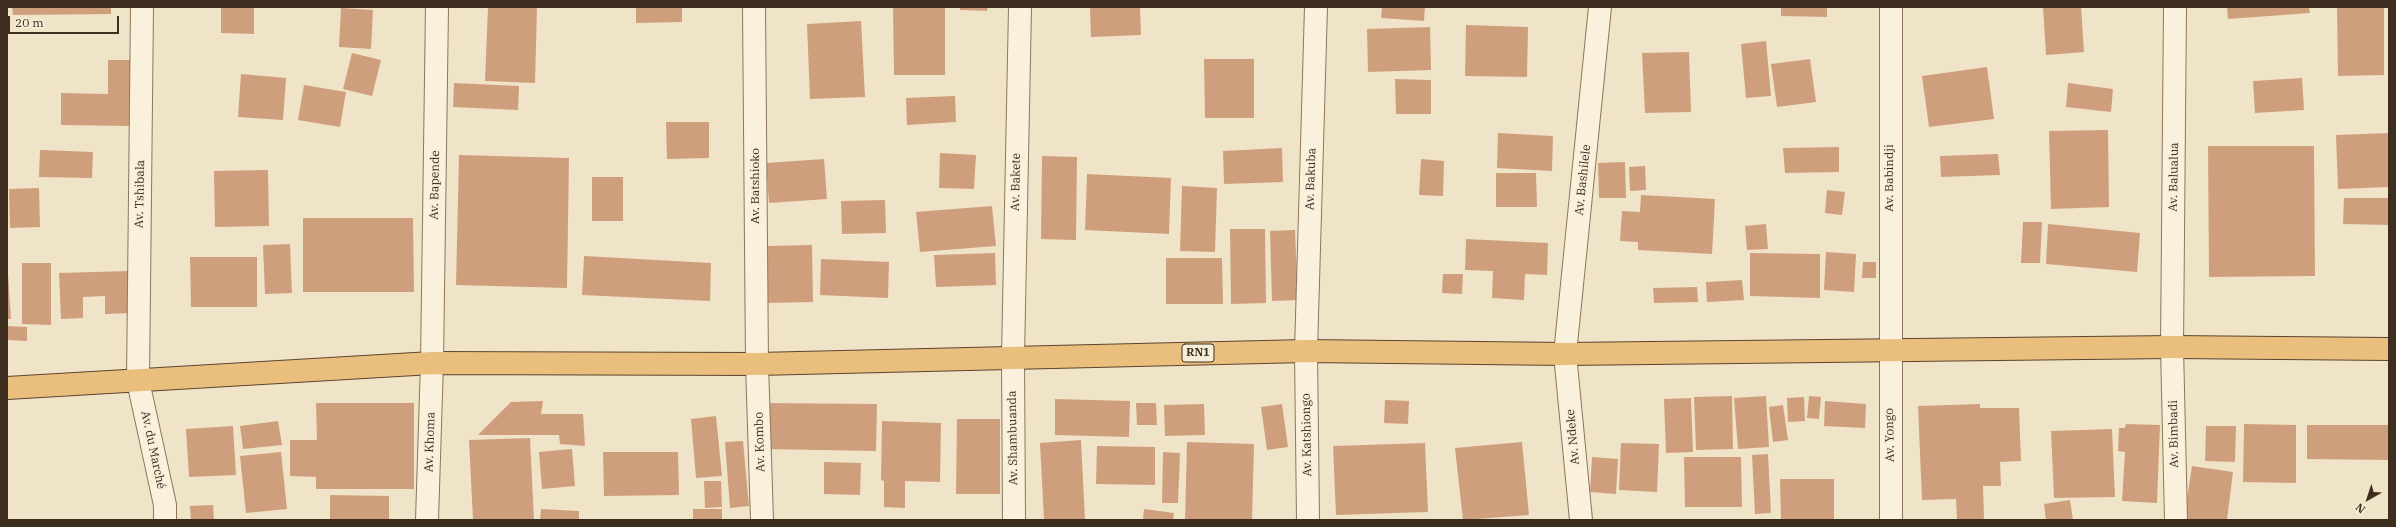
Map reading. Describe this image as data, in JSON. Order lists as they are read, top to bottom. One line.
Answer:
{"streets":{"highway":["RN1"],"street":["Av. Balualua","Av. Babindji","Av. Bakuba","Av. Bashilele","Av. Bakete","Av. Bapende","Av. Batshioko","Av. Tshibala","Av. Bimbadi","Av. Katshiongo","Av. Yongo","Av. Ndeke","Av. Shambuanda","Av. Khoma","Av. Kombo","Av. du Marché"]},"crossings":[["Av. Balualua","RN1"],["Av. Balualua","Av. Bimbadi"],["Av. Babindji","RN1"],["Av. Babindji","Av. Yongo"],["Av. Bakuba","RN1"],["Av. Bakuba","Av. Katshiongo"],["Av. Bashilele","RN1"],["Av. Bashilele","Av. Ndeke"],["Av. Bakete","RN1"],["Av. Bakete","Av. Shambuanda"],["Av. Bapende","RN1"],["Av. Bapende","Av. Khoma"],["Av. Batshioko","RN1"],["Av. Batshioko","Av. Kombo"],["Av. Tshibala","RN1"],["Av. Tshibala","Av. du Marché"],["RN1","Av. Bimbadi"],["RN1","Av. Katshiongo"],["RN1","Av. Yongo"],["RN1","Av. Ndeke"],["RN1","Av. Shambuanda"],["RN1","Av. Khoma"],["RN1","Av. Kombo"],["RN1","Av. du Marché"]],"scale_bar":"20 m","north":"bottom left"}
